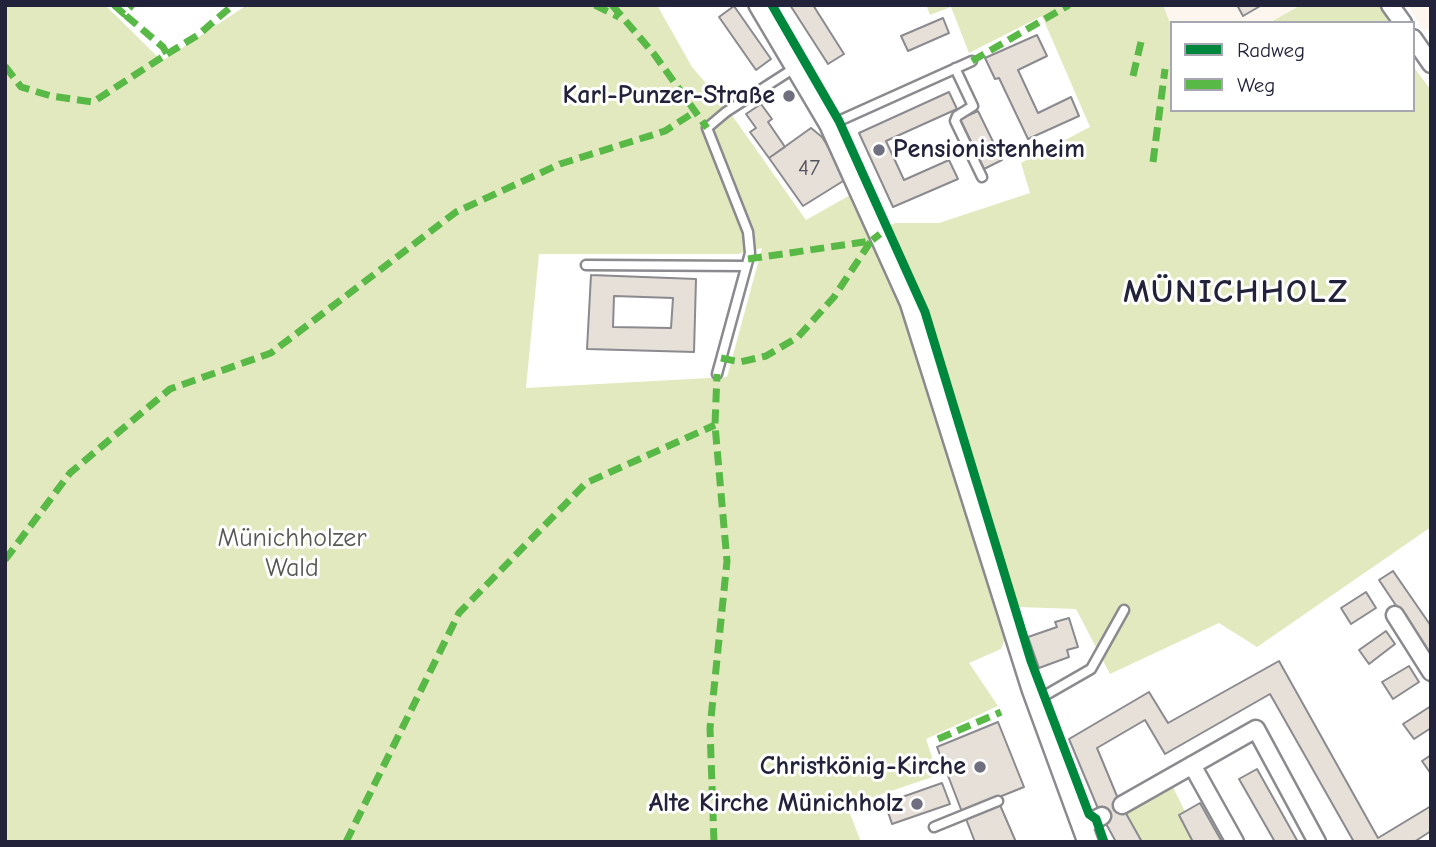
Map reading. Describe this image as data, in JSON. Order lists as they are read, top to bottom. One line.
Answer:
{"districts":["MÜNICHHOLZ"],"parks":["Münichholzer Wald"],"places":["Karl-Punzer-Straße","Pensionistenheim","Christkönig-Kirche","Alte Kirche Münichholz"],"house_numbers":["47"],"legend":["Radweg","Weg"]}
